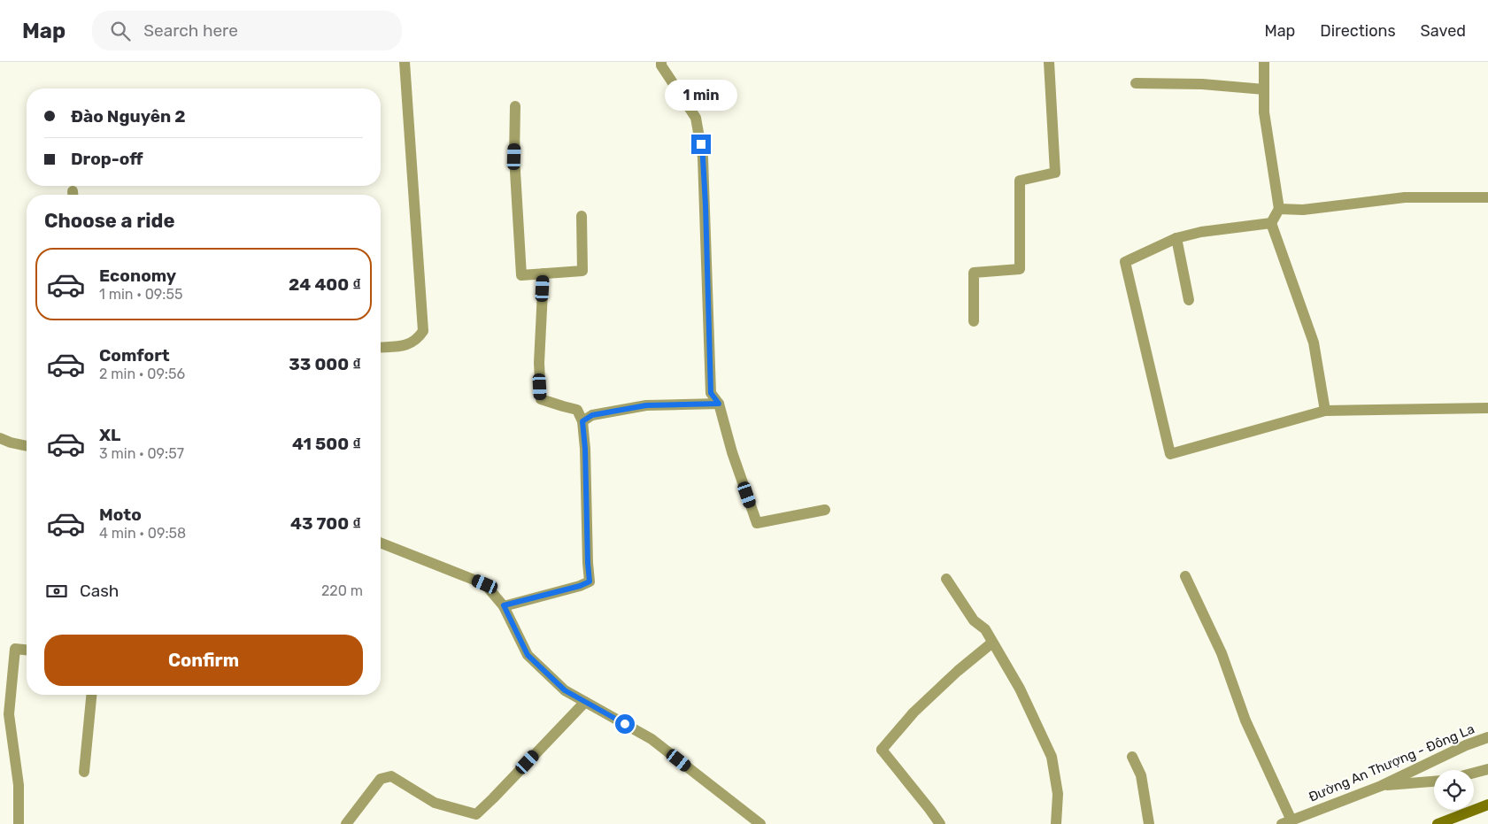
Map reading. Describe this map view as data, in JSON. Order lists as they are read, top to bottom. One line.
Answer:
{"streets":{"street":["Đường An Thượng - Đông La"]},"page":{"header":"Map","search":"Search here","nav":["Map","Directions","Saved"],"bubble":"1 min","banner":["Đào Nguyên 2","Drop-off"],"heading":"Choose a ride","list":[{"name":"Economy","note":"1 min · 09:55","value":"24 400 ₫"},{"name":"Comfort","note":"2 min · 09:56","value":"33 000 ₫"},{"name":"XL","note":"3 min · 09:57","value":"41 500 ₫"},{"name":"Moto","note":"4 min · 09:58","value":"43 700 ₫"}],"pay":["Cash","220 m"],"buttons":"Confirm"}}
